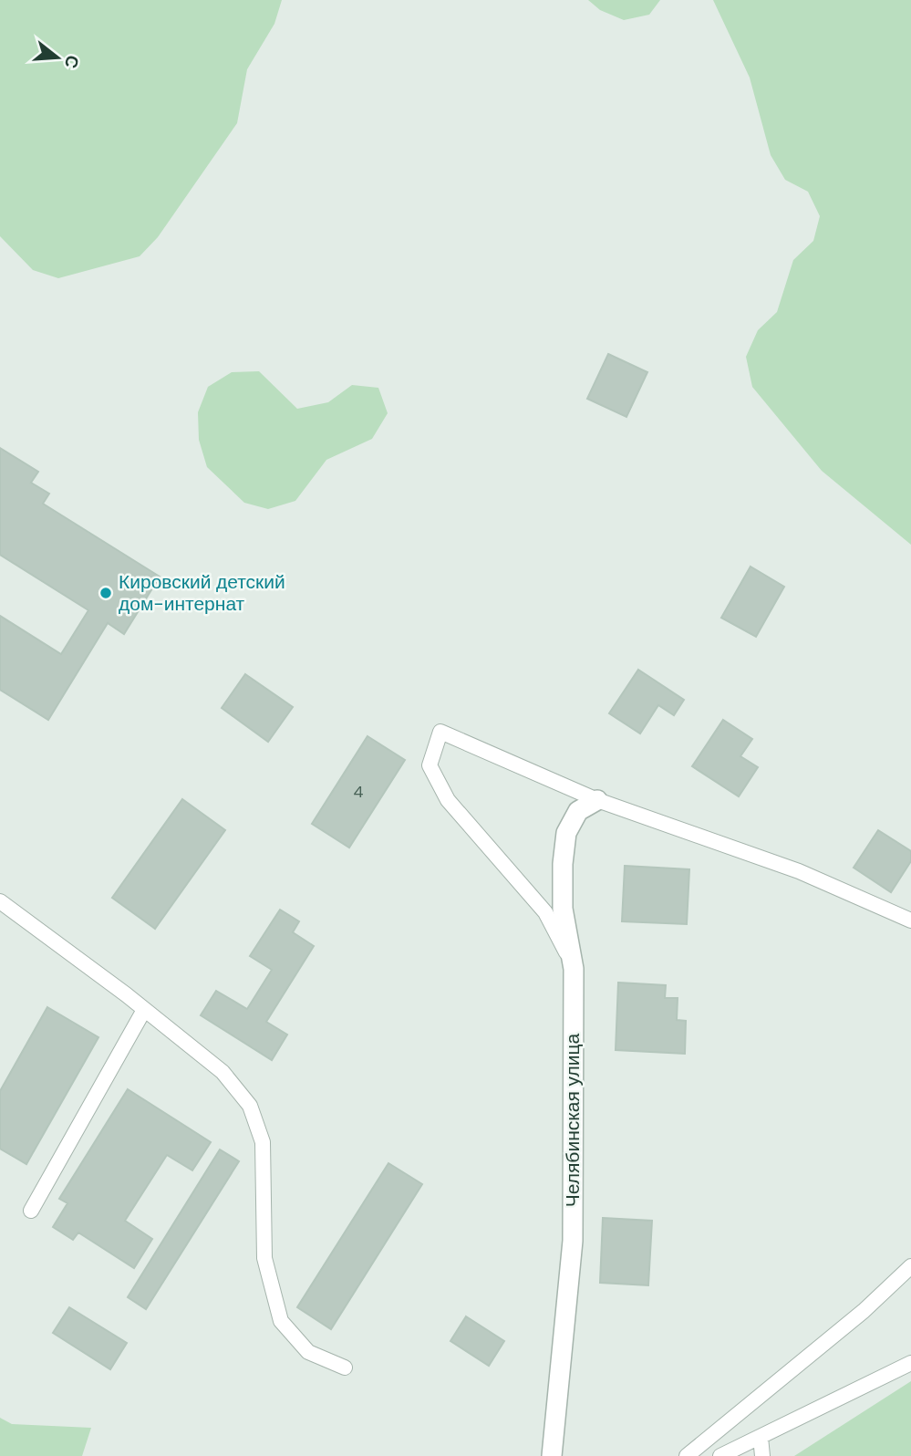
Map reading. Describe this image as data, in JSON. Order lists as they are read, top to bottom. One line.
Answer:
{"streets":{"street":["Челябинская улица"]},"places":["Кировский детский дом-интернат"],"house_numbers":["4"],"north":"right"}
